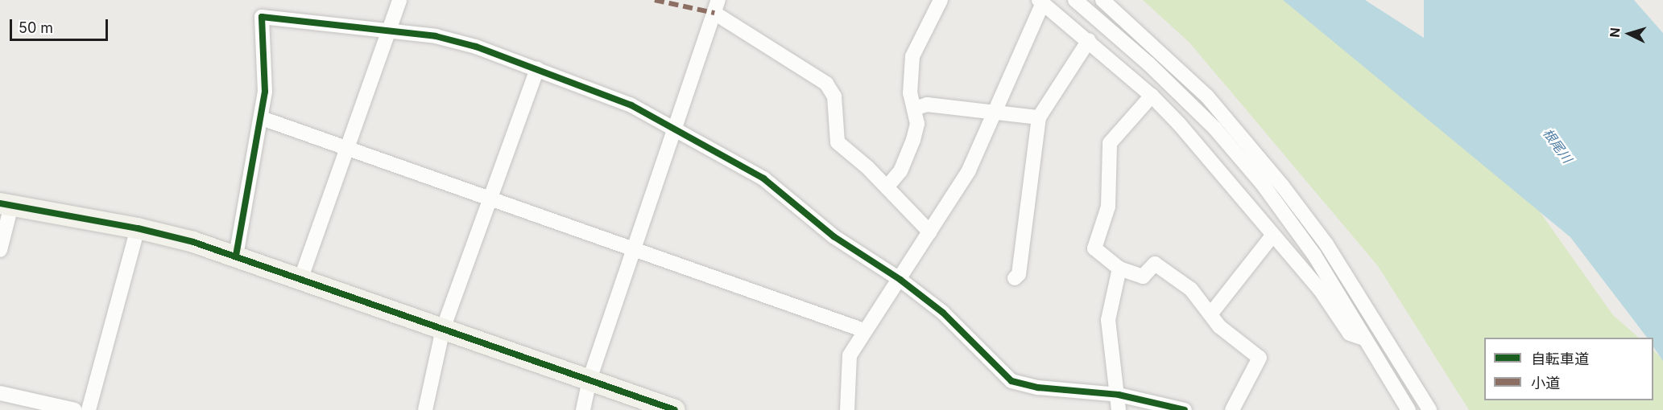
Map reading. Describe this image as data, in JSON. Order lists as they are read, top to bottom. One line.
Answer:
{"water":["根尾川"],"legend":["自転車道","小道"],"scale_bar":"50 m","north":"left"}
